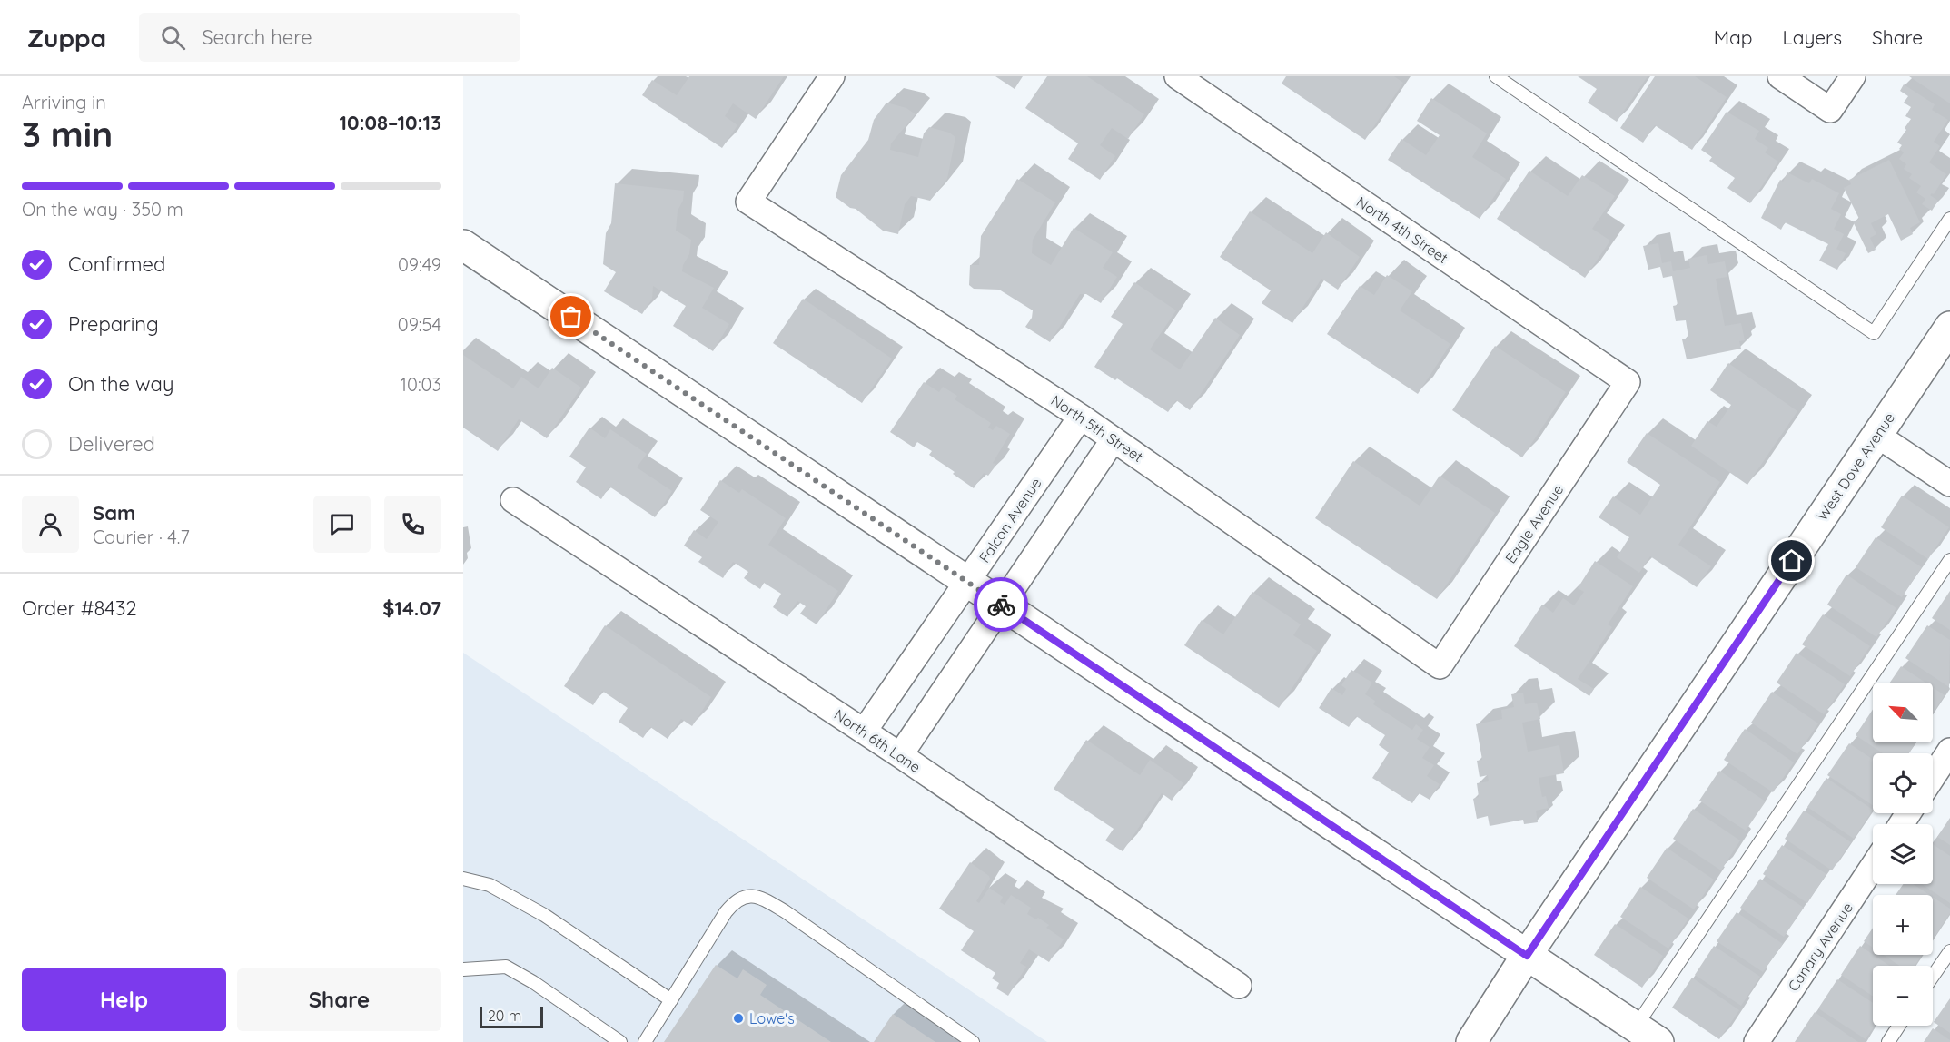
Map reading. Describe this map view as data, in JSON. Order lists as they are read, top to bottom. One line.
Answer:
{"streets":{"street":["North 4th Street","North 5th Street","West Dove Avenue","Falcon Avenue","Eagle Avenue","North 6th Lane","Canary Avenue"]},"crossings":[["North 4th Street","Eagle Avenue"],["North 5th Street","Falcon Avenue"],["North 5th Street","Eagle Avenue"],["Falcon Avenue","North 6th Lane"]],"places":["Lowe's"],"scale_bar":"20 m","north":"top left","page":{"header":"Zuppa","search":"Search here","nav":["Map","Layers","Share"],"heading":["3 min","Arriving in","10:08–10:13"],"panel":["Sam","Courier · 4.7","Order #8432","$14.07"],"bar":"On the way · 350 m","list":[["Confirmed","09:49"],["Preparing","09:54"],["On the way","10:03"],"Delivered"],"map_buttons":["+","−"],"buttons":["Help","Share"],"scale":"20 m"}}
